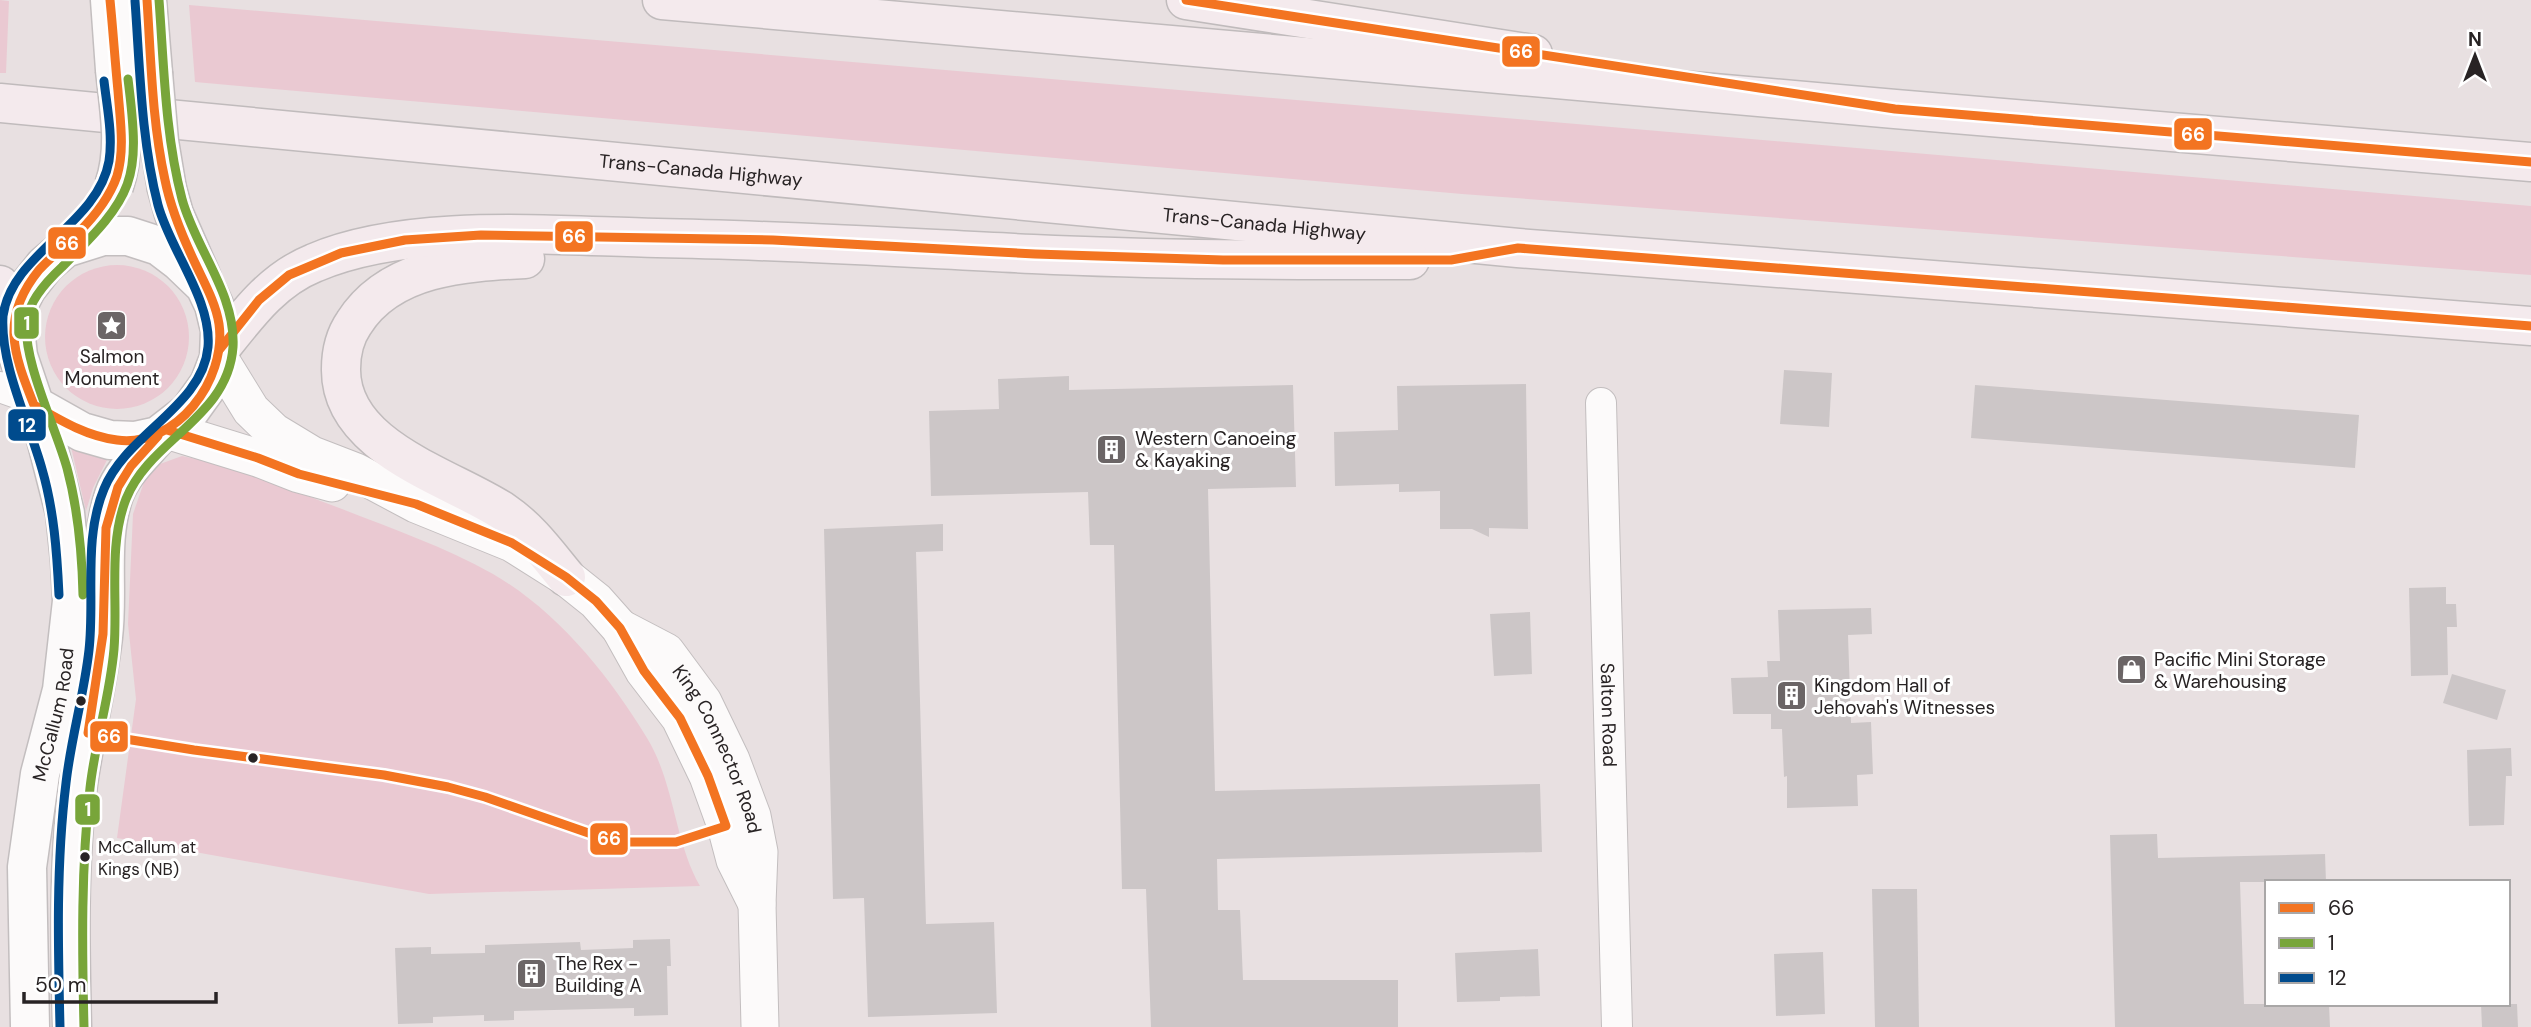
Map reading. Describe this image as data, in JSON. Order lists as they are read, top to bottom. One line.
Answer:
{"streets":{"highway":["Trans-Canada Highway"],"main road":["McCallum Road"],"street":["Salton Road","King Connector Road"]},"crossings":[["McCallum Road","King Connector Road"]],"places":{"place":["Salmon Monument"],"building":["Western Canoeing & Kayaking","Kingdom Hall of Jehovah's Witnesses","The Rex - Building A"],"shop":["Pacific Mini Storage & Warehousing"],"other":["McCallum at Kings (NB)"]},"lines":["transit line 66","transit line 1","transit line 12"],"legend":["66","1","12"],"scale_bar":"50 m","north":"top"}
